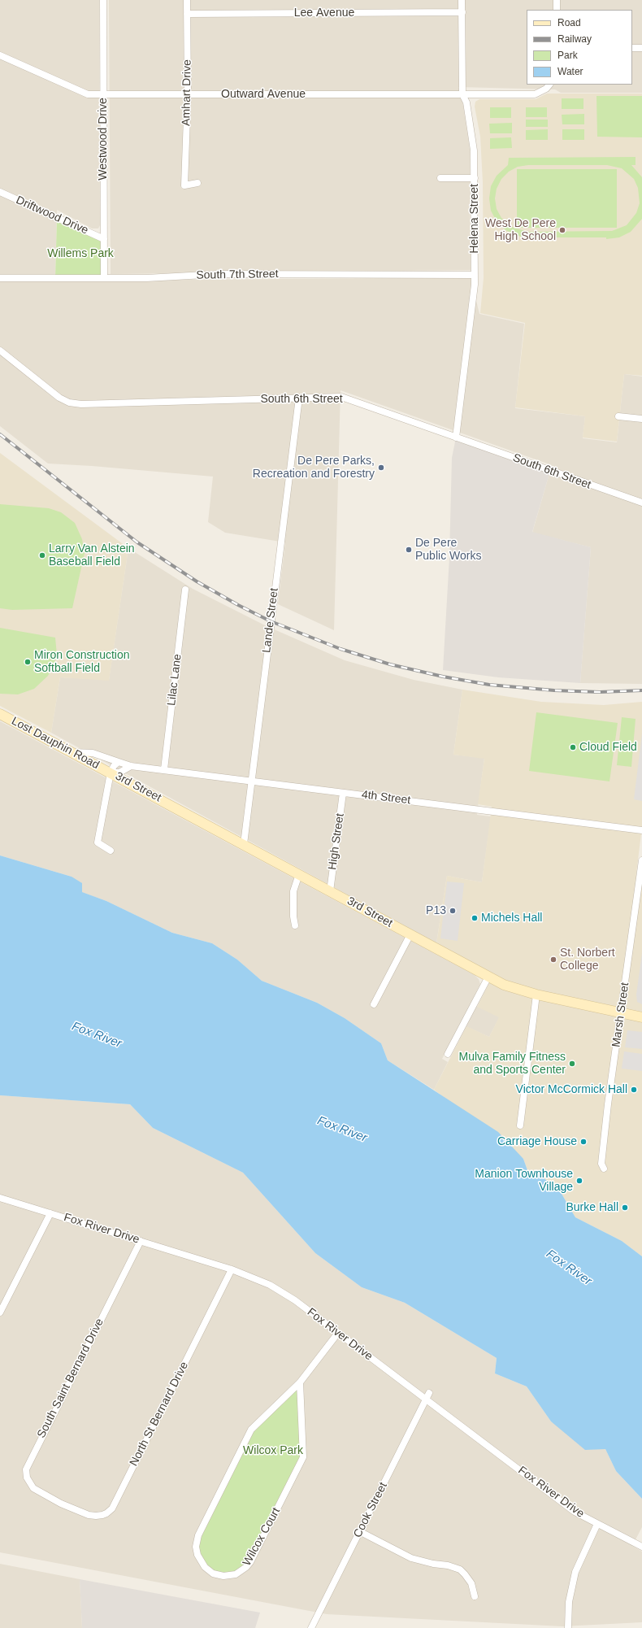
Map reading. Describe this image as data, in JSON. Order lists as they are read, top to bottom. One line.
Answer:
{"streets":{"main road":["Lost Dauphin Road","3rd Street"],"street":["Lee Avenue","Amhart Drive","Outward Avenue","Westwood Drive","Driftwood Drive","Helena Street","South 7th Street","South 6th Street","Lande Street","Lilac Lane","4th Street","High Street","Marsh Street","Fox River Drive","South Saint Bernard Drive","North St Bernard Drive","Cook Street","Wilcox Court"]},"crossings":[["Lee Avenue","Amhart Drive"],["Lee Avenue","Helena Street"],["Amhart Drive","Outward Avenue"],["Outward Avenue","Westwood Drive"],["Outward Avenue","Helena Street"],["Westwood Drive","Driftwood Drive"],["Westwood Drive","South 7th Street"],["Helena Street","South 7th Street"],["Helena Street","South 6th Street"],["South 6th Street","Lande Street"],["Lande Street","3rd Street"],["Lande Street","4th Street"],["Lilac Lane","4th Street"],["Lost Dauphin Road","3rd Street"],["Lost Dauphin Road","4th Street"],["3rd Street","4th Street"],["3rd Street","High Street"],["3rd Street","Marsh Street"],["4th Street","High Street"],["Fox River Drive","South Saint Bernard Drive"],["Fox River Drive","North St Bernard Drive"],["Fox River Drive","Cook Street"],["Fox River Drive","Wilcox Court"],["South Saint Bernard Drive","North St Bernard Drive"]],"water":["Fox River"],"parks":["Willems Park","Wilcox Park"],"places":["West De Pere High School","De Pere Parks, Recreation and Forestry","De Pere Public Works","Larry Van Alstein Baseball Field","Miron Construction Softball Field","Cloud Field","P13","Michels Hall","St. Norbert College","Mulva Family Fitness and Sports Center","Victor McCormick Hall","Carriage House","Manion Townhouse Village","Burke Hall"],"legend":["Road","Railway","Park","Water"]}
